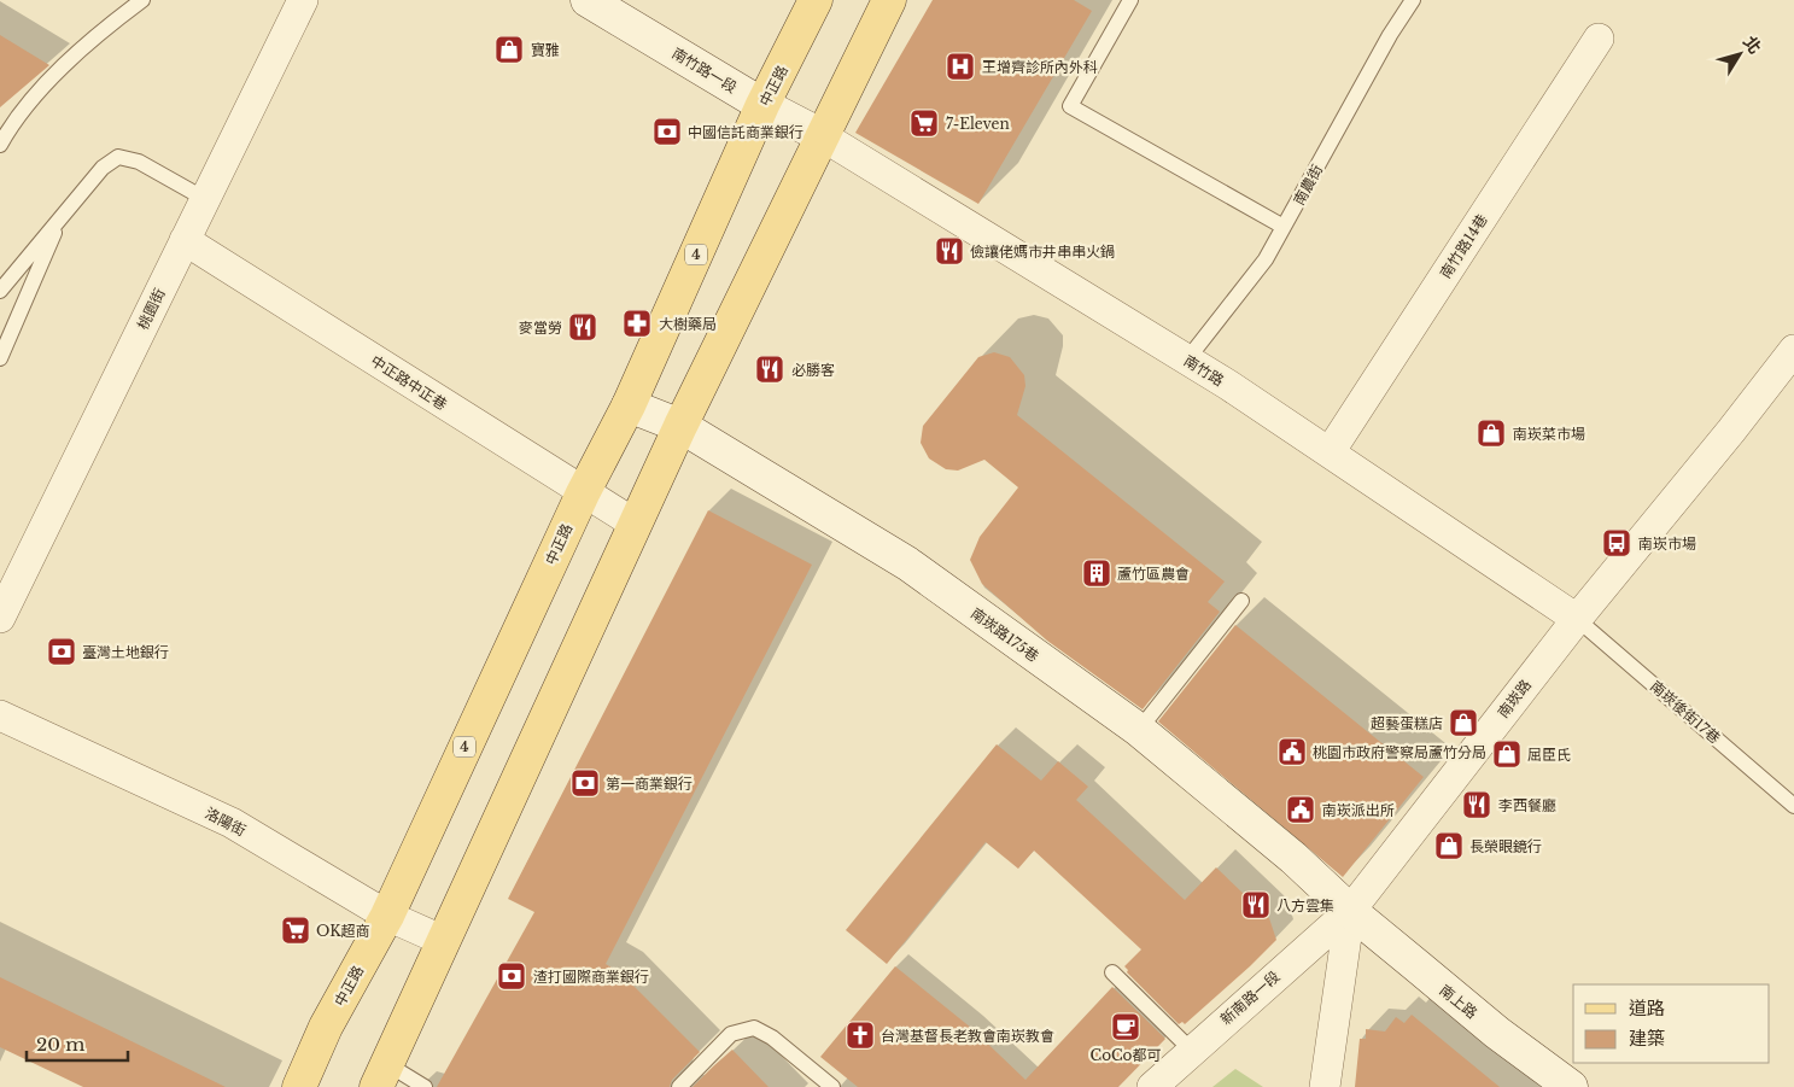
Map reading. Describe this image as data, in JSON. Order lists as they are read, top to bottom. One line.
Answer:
{"streets":{"main road":["中正路","4"],"street":["南竹路一段","南竹路14巷","桃園街","南竹路","中正路中正巷","南崁路175巷","南崁路","洛陽街","新南路一段","南上路"],"lane":["南農街","南崁後街17巷"]},"crossings":[["南竹路一段","中正路"],["南竹路一段","南竹路"],["中正路","中正路中正巷"],["中正路","南崁路175巷"],["中正路","洛陽街"],["南農街","南竹路"],["南竹路14巷","南竹路"],["桃園街","中正路中正巷"],["南竹路","南崁路"],["南竹路","南崁後街17巷"],["南崁路175巷","南崁路"],["南崁路175巷","新南路一段"],["南崁路175巷","南上路"],["南崁路","南崁後街17巷"],["南崁路","新南路一段"],["南崁路","南上路"],["新南路一段","南上路"]],"places":{"shop":["寶雅","南崁菜市場","超藝蛋糕店","屈臣氏","長榮眼鏡行"],"hospital":["王增齊診所內外科"],"supermarket":["7-Eleven","OK超商"],"bank":["中國信託商業銀行","臺灣土地銀行","第一商業銀行","渣打國際商業銀行"],"restaurant":["儉讓佬媽市井串串火鍋","麥當勞","必勝客","李西餐廳","八方雲集"],"pharmacy":["大樹藥局"],"bus stop":["南崁市場"],"building":["蘆竹區農會"],"public building":["桃園市政府警察局蘆竹分局","南崁派出所"],"cafe":["CoCo都可"],"church":["台灣基督長老教會南崁教會"]},"legend":["道路","建築"],"scale_bar":"20 m","north":"top right"}
